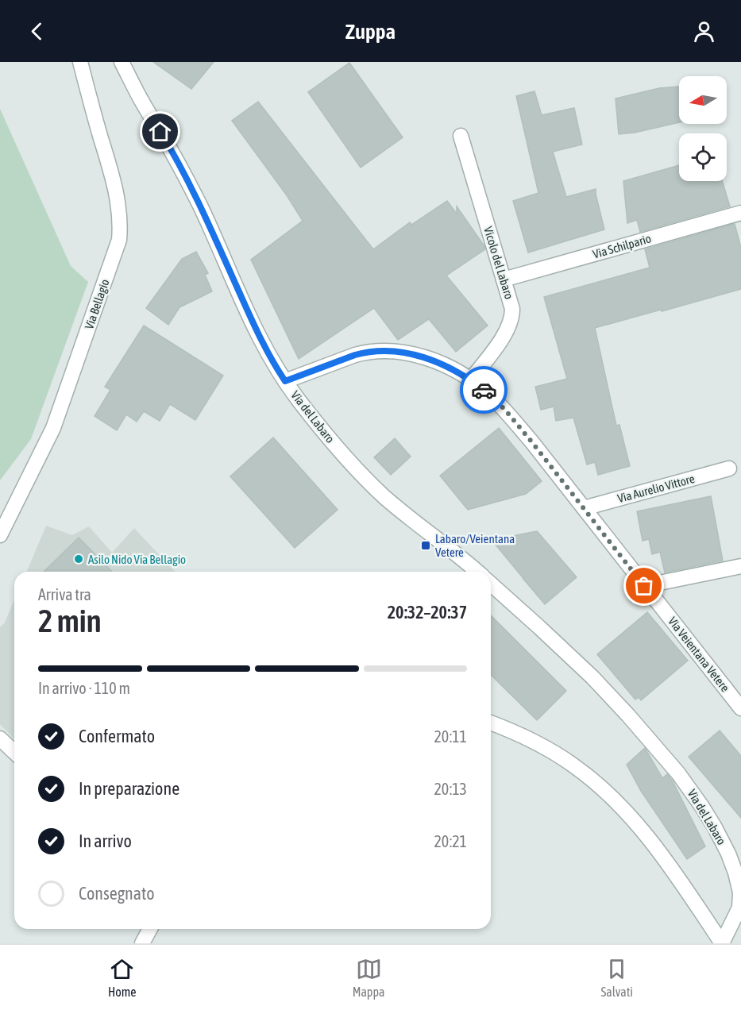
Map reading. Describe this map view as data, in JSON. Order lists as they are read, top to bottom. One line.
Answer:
{"streets":{"street":["Via Schilpario","Vicolo del Labaro","Via Bellagio","Via del Labaro","Via Aurelio Vittore","Via Veientana Vetere"]},"crossings":[["Via Schilpario","Vicolo del Labaro"],["Vicolo del Labaro","Via Veientana Vetere"],["Via del Labaro","Via Veientana Vetere"],["Via Aurelio Vittore","Via Veientana Vetere"]],"places":{"transit":["Labaro/Veientana Vetere"],"other":["Asilo Nido Via Bellagio"]},"north":"left","page":{"header":"Zuppa","heading":["2 min","Arriva tra","20:32–20:37"],"bar":"In arrivo · 110 m","list":[["Confermato","20:11"],["In preparazione","20:13"],["In arrivo","20:21"],"Consegnato"],"tabs":["Home","Mappa","Salvati"]}}
